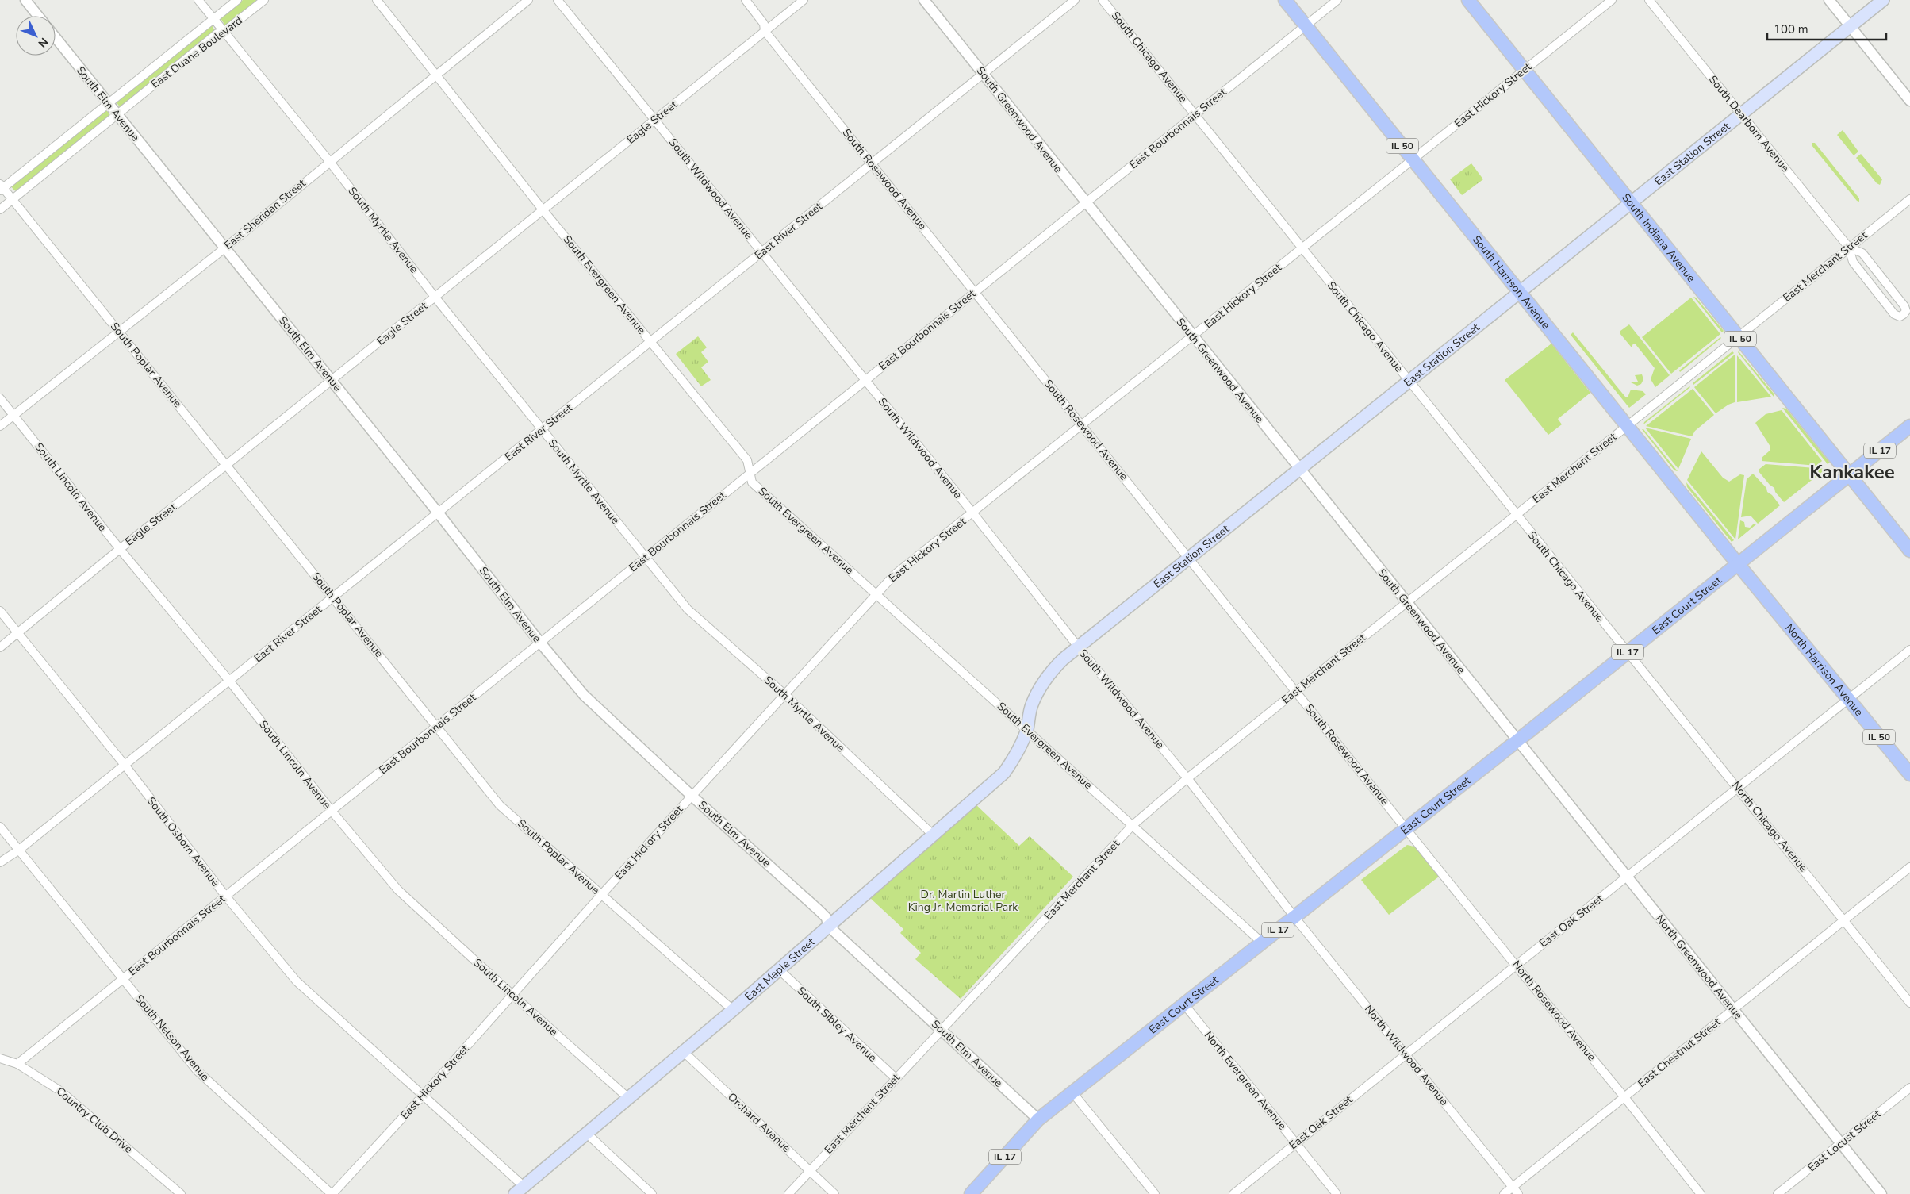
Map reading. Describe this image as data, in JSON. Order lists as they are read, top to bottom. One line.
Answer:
{"streets":{"main road":["IL 50","East Station Street","South Indiana Avenue","South Harrison Avenue","IL 17","East Court Street","North Harrison Avenue","East Maple Street"],"street":["East Duane Boulevard","South Chicago Avenue","East Hickory Street","South Elm Avenue","South Greenwood Avenue","Eagle Street","South Dearborn Avenue","East Bourbonnais Street","South Rosewood Avenue","South Wildwood Avenue","East Sheridan Street","South Myrtle Avenue","East River Street","East Merchant Street","South Evergreen Avenue","South Poplar Avenue","South Lincoln Avenue","North Chicago Avenue","South Osborn Avenue","East Oak Street","North Greenwood Avenue","North Rosewood Avenue","South Sibley Avenue","South Nelson Avenue","East Chestnut Street","North Wildwood Avenue","North Evergreen Avenue","Country Club Drive","Orchard Avenue","East Locust Street"]},"crossings":[["East Duane Boulevard","South Elm Avenue"],["East Duane Boulevard","South Myrtle Avenue"],["East Duane Boulevard","South Poplar Avenue"],["South Chicago Avenue","East Hickory Street"],["South Chicago Avenue","East Bourbonnais Street"],["South Chicago Avenue","East Station Street"],["South Chicago Avenue","East Merchant Street"],["South Chicago Avenue","East Court Street"],["South Chicago Avenue","North Chicago Avenue"],["East Hickory Street","South Elm Avenue"],["East Hickory Street","South Greenwood Avenue"],["East Hickory Street","South Rosewood Avenue"],["East Hickory Street","South Wildwood Avenue"],["East Hickory Street","South Myrtle Avenue"],["East Hickory Street","South Indiana Avenue"],["East Hickory Street","South Harrison Avenue"],["East Hickory Street","South Evergreen Avenue"],["East Hickory Street","South Poplar Avenue"],["East Hickory Street","South Lincoln Avenue"],["East Hickory Street","South Osborn Avenue"],["East Hickory Street","South Nelson Avenue"],["South Elm Avenue","Eagle Street"],["South Elm Avenue","East Bourbonnais Street"],["South Elm Avenue","East Sheridan Street"],["South Elm Avenue","East River Street"],["South Elm Avenue","East Merchant Street"],["South Elm Avenue","East Court Street"],["South Elm Avenue","East Maple Street"],["South Greenwood Avenue","East Bourbonnais Street"],["South Greenwood Avenue","East Station Street"],["South Greenwood Avenue","East River Street"],["South Greenwood Avenue","East Merchant Street"],["South Greenwood Avenue","East Court Street"],["South Greenwood Avenue","North Greenwood Avenue"],["Eagle Street","South Rosewood Avenue"],["Eagle Street","South Wildwood Avenue"],["Eagle Street","South Myrtle Avenue"],["Eagle Street","South Evergreen Avenue"],["Eagle Street","South Poplar Avenue"],["Eagle Street","South Lincoln Avenue"],["Eagle Street","South Osborn Avenue"],["South Dearborn Avenue","East Station Street"],["South Dearborn Avenue","East Merchant Street"],["East Bourbonnais Street","South Rosewood Avenue"],["East Bourbonnais Street","South Wildwood Avenue"],["East Bourbonnais Street","South Myrtle Avenue"],["East Bourbonnais Street","South Harrison Avenue"],["East Bourbonnais Street","South Evergreen Avenue"],["East Bourbonnais Street","South Poplar Avenue"],["East Bourbonnais Street","South Lincoln Avenue"],["East Bourbonnais Street","South Osborn Avenue"],["East Bourbonnais Street","South Nelson Avenue"],["East Bourbonnais Street","Country Club Drive"],["IL 50","South Indiana Avenue"],["IL 50","East Court Street"],["East Station Street","South Rosewood Avenue"],["East Station Street","South Wildwood Avenue"],["East Station Street","South Indiana Avenue"],["East Station Street","South Harrison Avenue"],["East Station Street","South Evergreen Avenue"],["East Station Street","East Maple Street"],["South Rosewood Avenue","East River Street"],["South Rosewood Avenue","East Merchant Street"],["South Rosewood Avenue","East Court Street"],["South Rosewood Avenue","North Rosewood Avenue"],["South Wildwood Avenue","East River Street"],["South Wildwood Avenue","East Merchant Street"],["South Wildwood Avenue","East Court Street"],["South Wildwood Avenue","North Wildwood Avenue"],["East Sheridan Street","South Myrtle Avenue"],["East Sheridan Street","South Evergreen Avenue"],["East Sheridan Street","South Poplar Avenue"],["East Sheridan Street","South Lincoln Avenue"],["South Myrtle Avenue","East River Street"],["South Myrtle Avenue","East Maple Street"],["East River Street","South Evergreen Avenue"],["East River Street","South Poplar Avenue"],["East River Street","South Lincoln Avenue"],["East River Street","South Osborn Avenue"],["East River Street","South Nelson Avenue"],["South Indiana Avenue","East Merchant Street"],["South Indiana Avenue","East Court Street"],["East Merchant Street","South Harrison Avenue"],["East Merchant Street","South Evergreen Avenue"],["East Merchant Street","South Sibley Avenue"],["East Merchant Street","Orchard Avenue"],["South Harrison Avenue","East Court Street"],["South Harrison Avenue","North Harrison Avenue"],["South Evergreen Avenue","East Court Street"],["South Evergreen Avenue","East Maple Street"],["South Poplar Avenue","East Maple Street"],["South Lincoln Avenue","East Maple Street"],["East Court Street","North Harrison Avenue"],["East Court Street","North Chicago Avenue"],["East Court Street","North Greenwood Avenue"],["East Court Street","North Rosewood Avenue"],["East Court Street","North Wildwood Avenue"],["East Court Street","North Evergreen Avenue"],["North Harrison Avenue","East Oak Street"],["North Chicago Avenue","East Oak Street"],["North Chicago Avenue","East Chestnut Street"],["South Osborn Avenue","East Maple Street"],["East Oak Street","North Greenwood Avenue"],["East Oak Street","North Rosewood Avenue"],["East Oak Street","North Wildwood Avenue"],["East Oak Street","North Evergreen Avenue"],["North Greenwood Avenue","East Chestnut Street"],["North Greenwood Avenue","East Locust Street"],["East Maple Street","South Sibley Avenue"],["East Maple Street","Orchard Avenue"],["North Rosewood Avenue","East Chestnut Street"],["East Chestnut Street","North Wildwood Avenue"]],"districts":["Kankakee"],"parks":["Dr. Martin Luther King Jr. Memorial Park"],"scale_bar":"100 m","north":"bottom right"}
